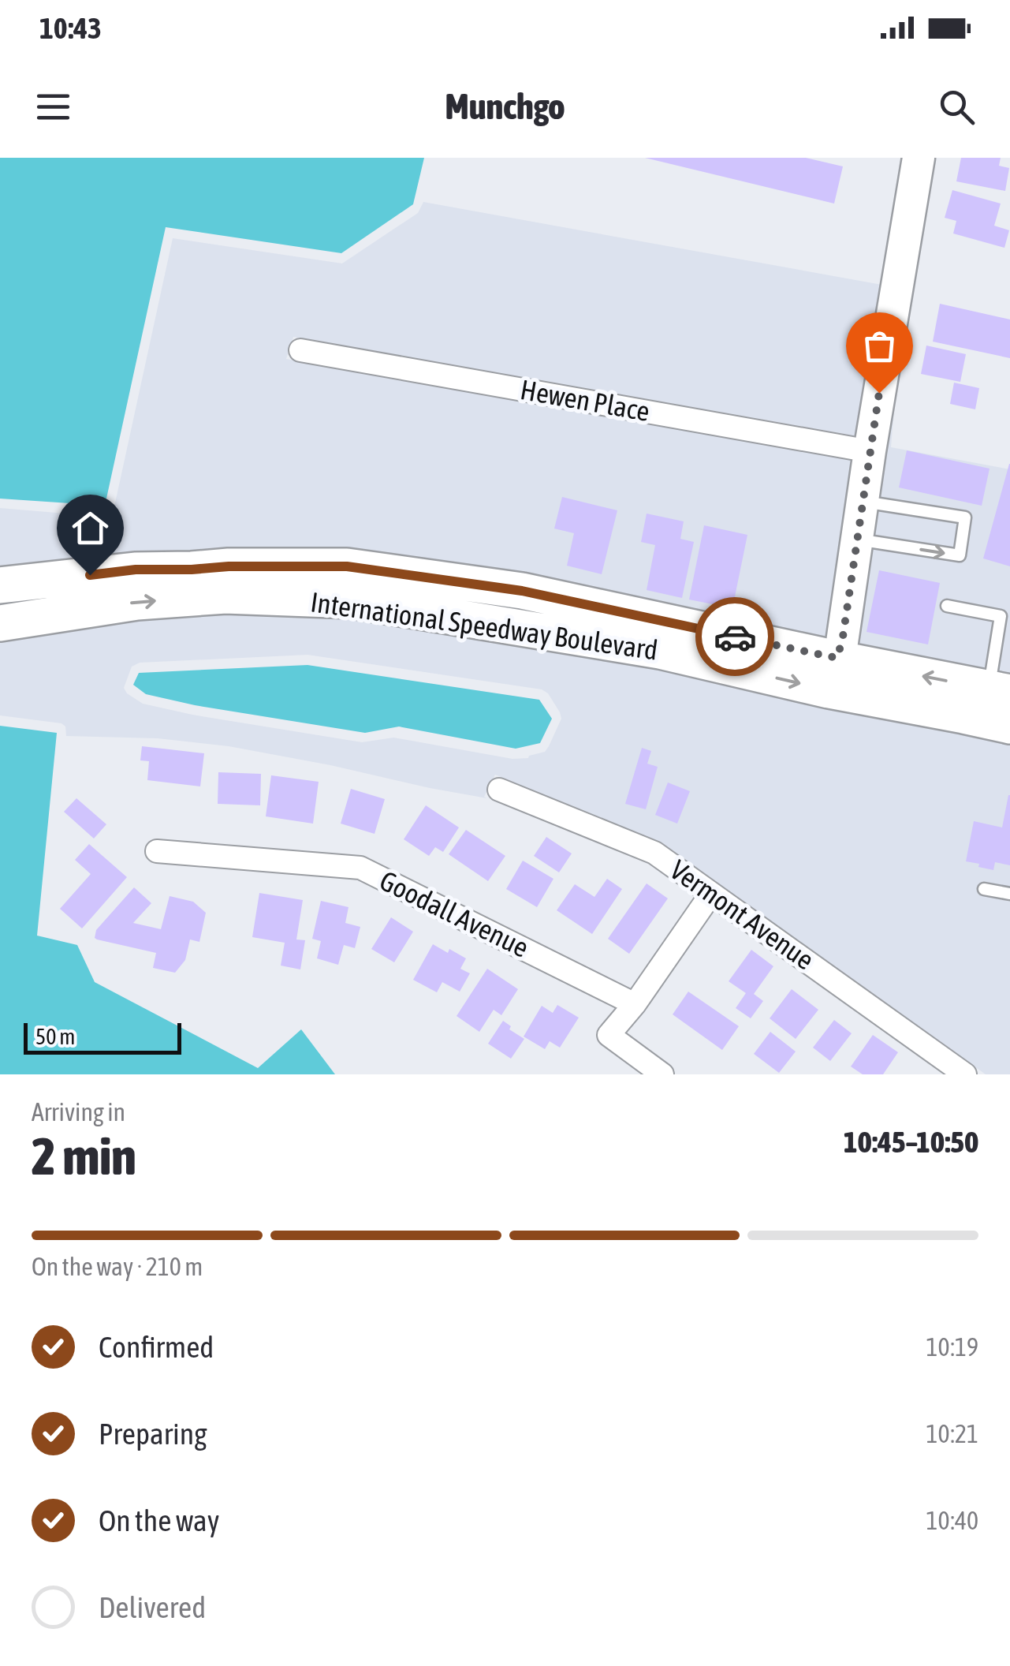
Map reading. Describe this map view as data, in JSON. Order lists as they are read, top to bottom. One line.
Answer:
{"streets":{"main road":["International Speedway Boulevard"],"street":["Hewen Place","Goodall Avenue","Vermont Avenue"]},"scale_bar":"50 m","page":{"status":"10:43","header":"Munchgo","scale":"50 m","heading":["2 min","Arriving in","10:45–10:50"],"bar":"On the way · 210 m","list":[["Confirmed","10:19"],["Preparing","10:21"],["On the way","10:40"],"Delivered"]}}
